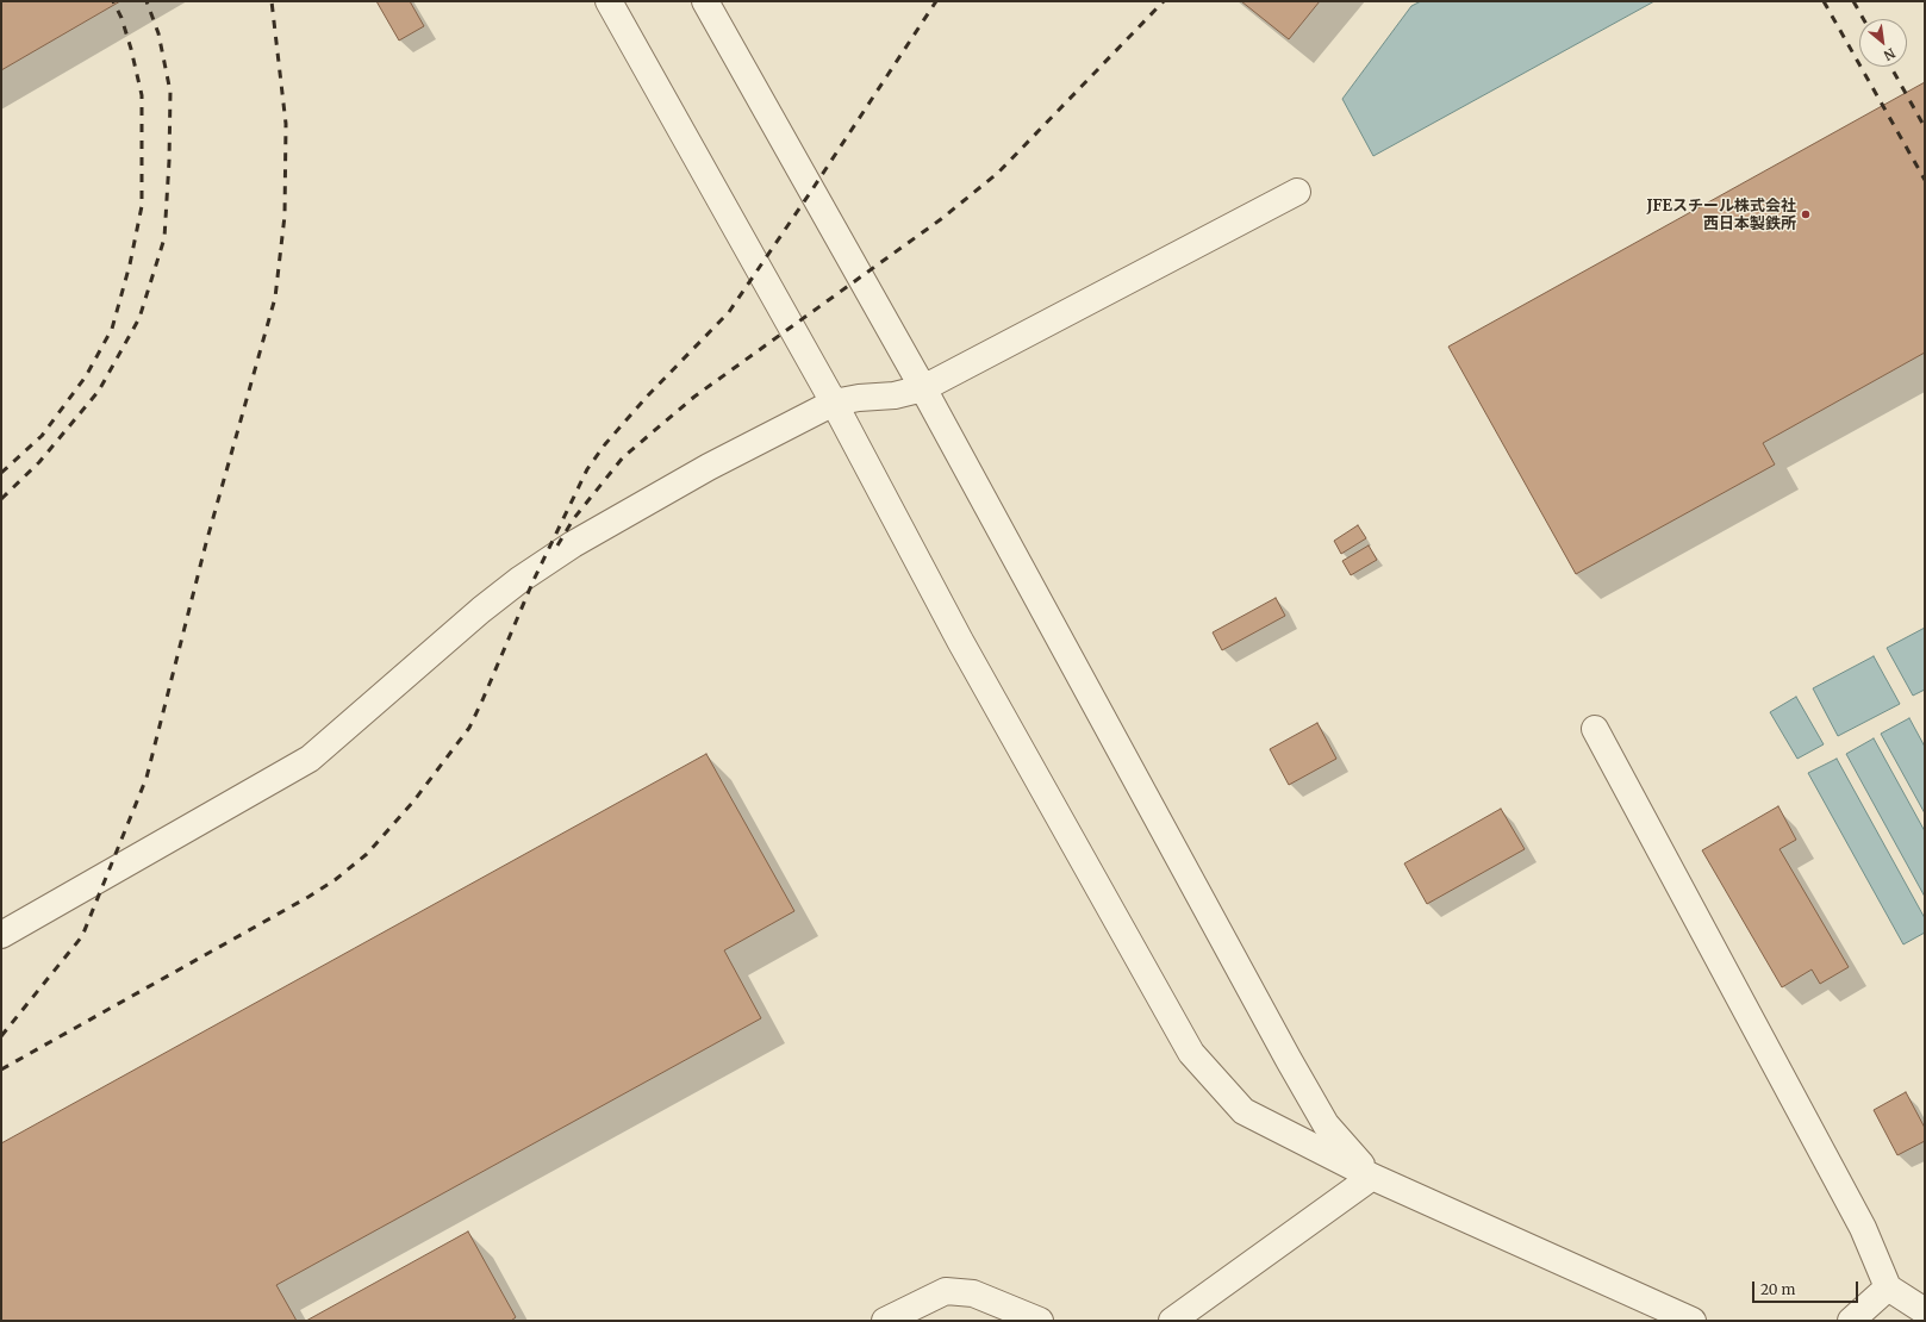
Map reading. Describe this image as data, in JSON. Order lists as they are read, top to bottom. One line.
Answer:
{"places":["JFEスチール株式会社 西日本製鉄所"],"scale_bar":"20 m","north":"bottom right"}
